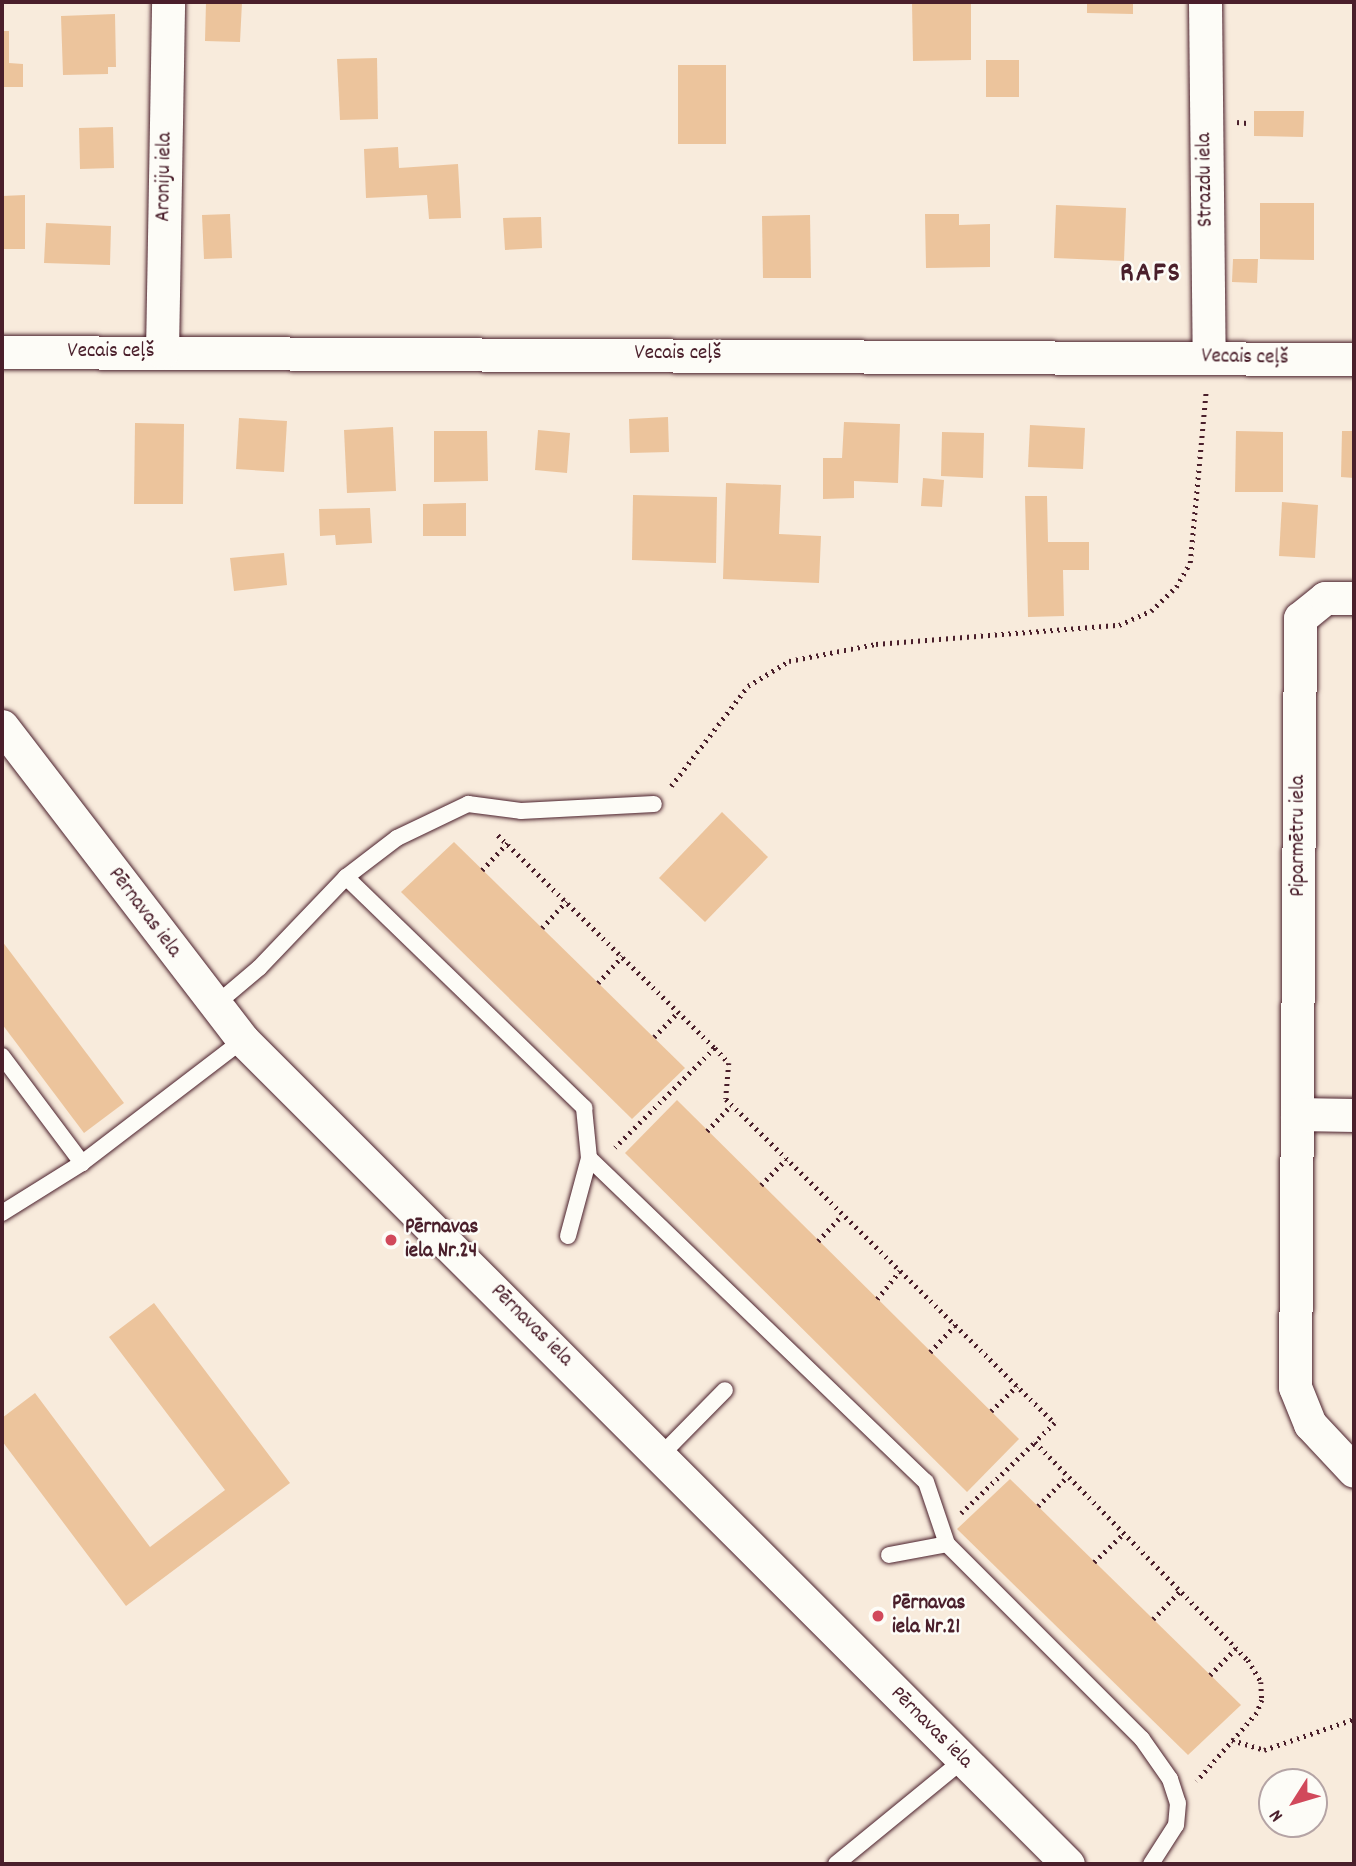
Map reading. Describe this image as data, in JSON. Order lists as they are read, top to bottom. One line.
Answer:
{"streets":{"street":["Aroniju iela","Strazdu iela","Vecais ceļš","Piparmētru iela","Pērnavas iela"]},"crossings":[["Aroniju iela","Vecais ceļš"],["Strazdu iela","Vecais ceļš"]],"districts":["RAFS"],"places":["Pērnavas iela Nr.24","Pērnavas iela Nr.21"],"north":"bottom left"}
